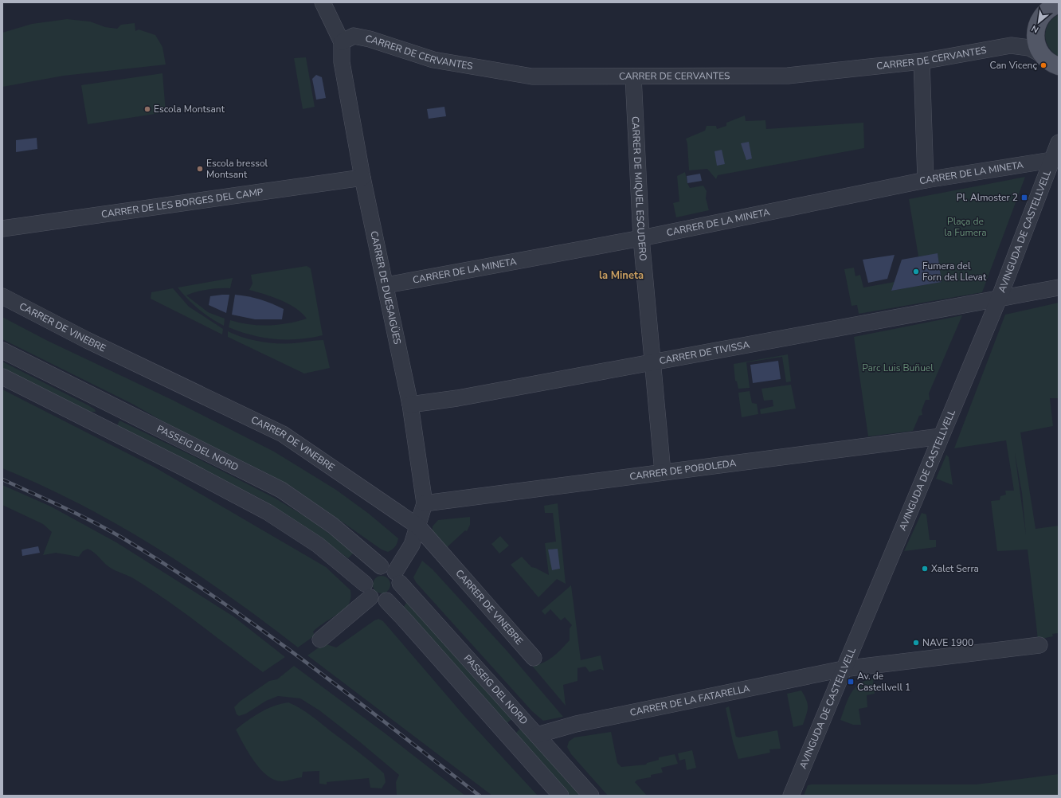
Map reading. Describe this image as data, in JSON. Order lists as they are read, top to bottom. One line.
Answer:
{"streets":{"street":["CARRER DE CERVANTES","CARRER DE LA MINETA","CARRER DE MIQUEL ESCUDERO","CARRER DE LES BORGES DEL CAMP","AVINGUDA DE CASTELLVELL","CARRER DE DUESAIGÜES","CARRER DE VINEBRE","CARRER DE TIVISSA","PASSEIG DEL NORD","CARRER DE POBOLEDA","CARRER DE LA FATARELLA"]},"crossings":[["CARRER DE CERVANTES","CARRER DE MIQUEL ESCUDERO"],["CARRER DE CERVANTES","CARRER DE DUESAIGÜES"],["CARRER DE LA MINETA","CARRER DE MIQUEL ESCUDERO"],["CARRER DE LA MINETA","AVINGUDA DE CASTELLVELL"],["CARRER DE LA MINETA","CARRER DE DUESAIGÜES"],["CARRER DE MIQUEL ESCUDERO","CARRER DE TIVISSA"],["CARRER DE MIQUEL ESCUDERO","CARRER DE POBOLEDA"],["CARRER DE LES BORGES DEL CAMP","CARRER DE DUESAIGÜES"],["AVINGUDA DE CASTELLVELL","CARRER DE TIVISSA"],["AVINGUDA DE CASTELLVELL","CARRER DE POBOLEDA"],["AVINGUDA DE CASTELLVELL","CARRER DE LA FATARELLA"],["CARRER DE DUESAIGÜES","CARRER DE VINEBRE"],["CARRER DE DUESAIGÜES","CARRER DE TIVISSA"],["CARRER DE DUESAIGÜES","PASSEIG DEL NORD"],["CARRER DE DUESAIGÜES","CARRER DE POBOLEDA"],["PASSEIG DEL NORD","CARRER DE LA FATARELLA"]],"districts":["la Mineta"],"parks":["Plaça de la Fumera","Parc Luis Buñuel"],"places":{"other":["Can Vicenç","Escola Montsant","Escola bressol Montsant","Fumera del Forn del Llevat","Xalet Serra","NAVE 1900"],"transit":["Pl. Almoster 2","Av. de Castellvell 1"]},"north":"bottom left"}
